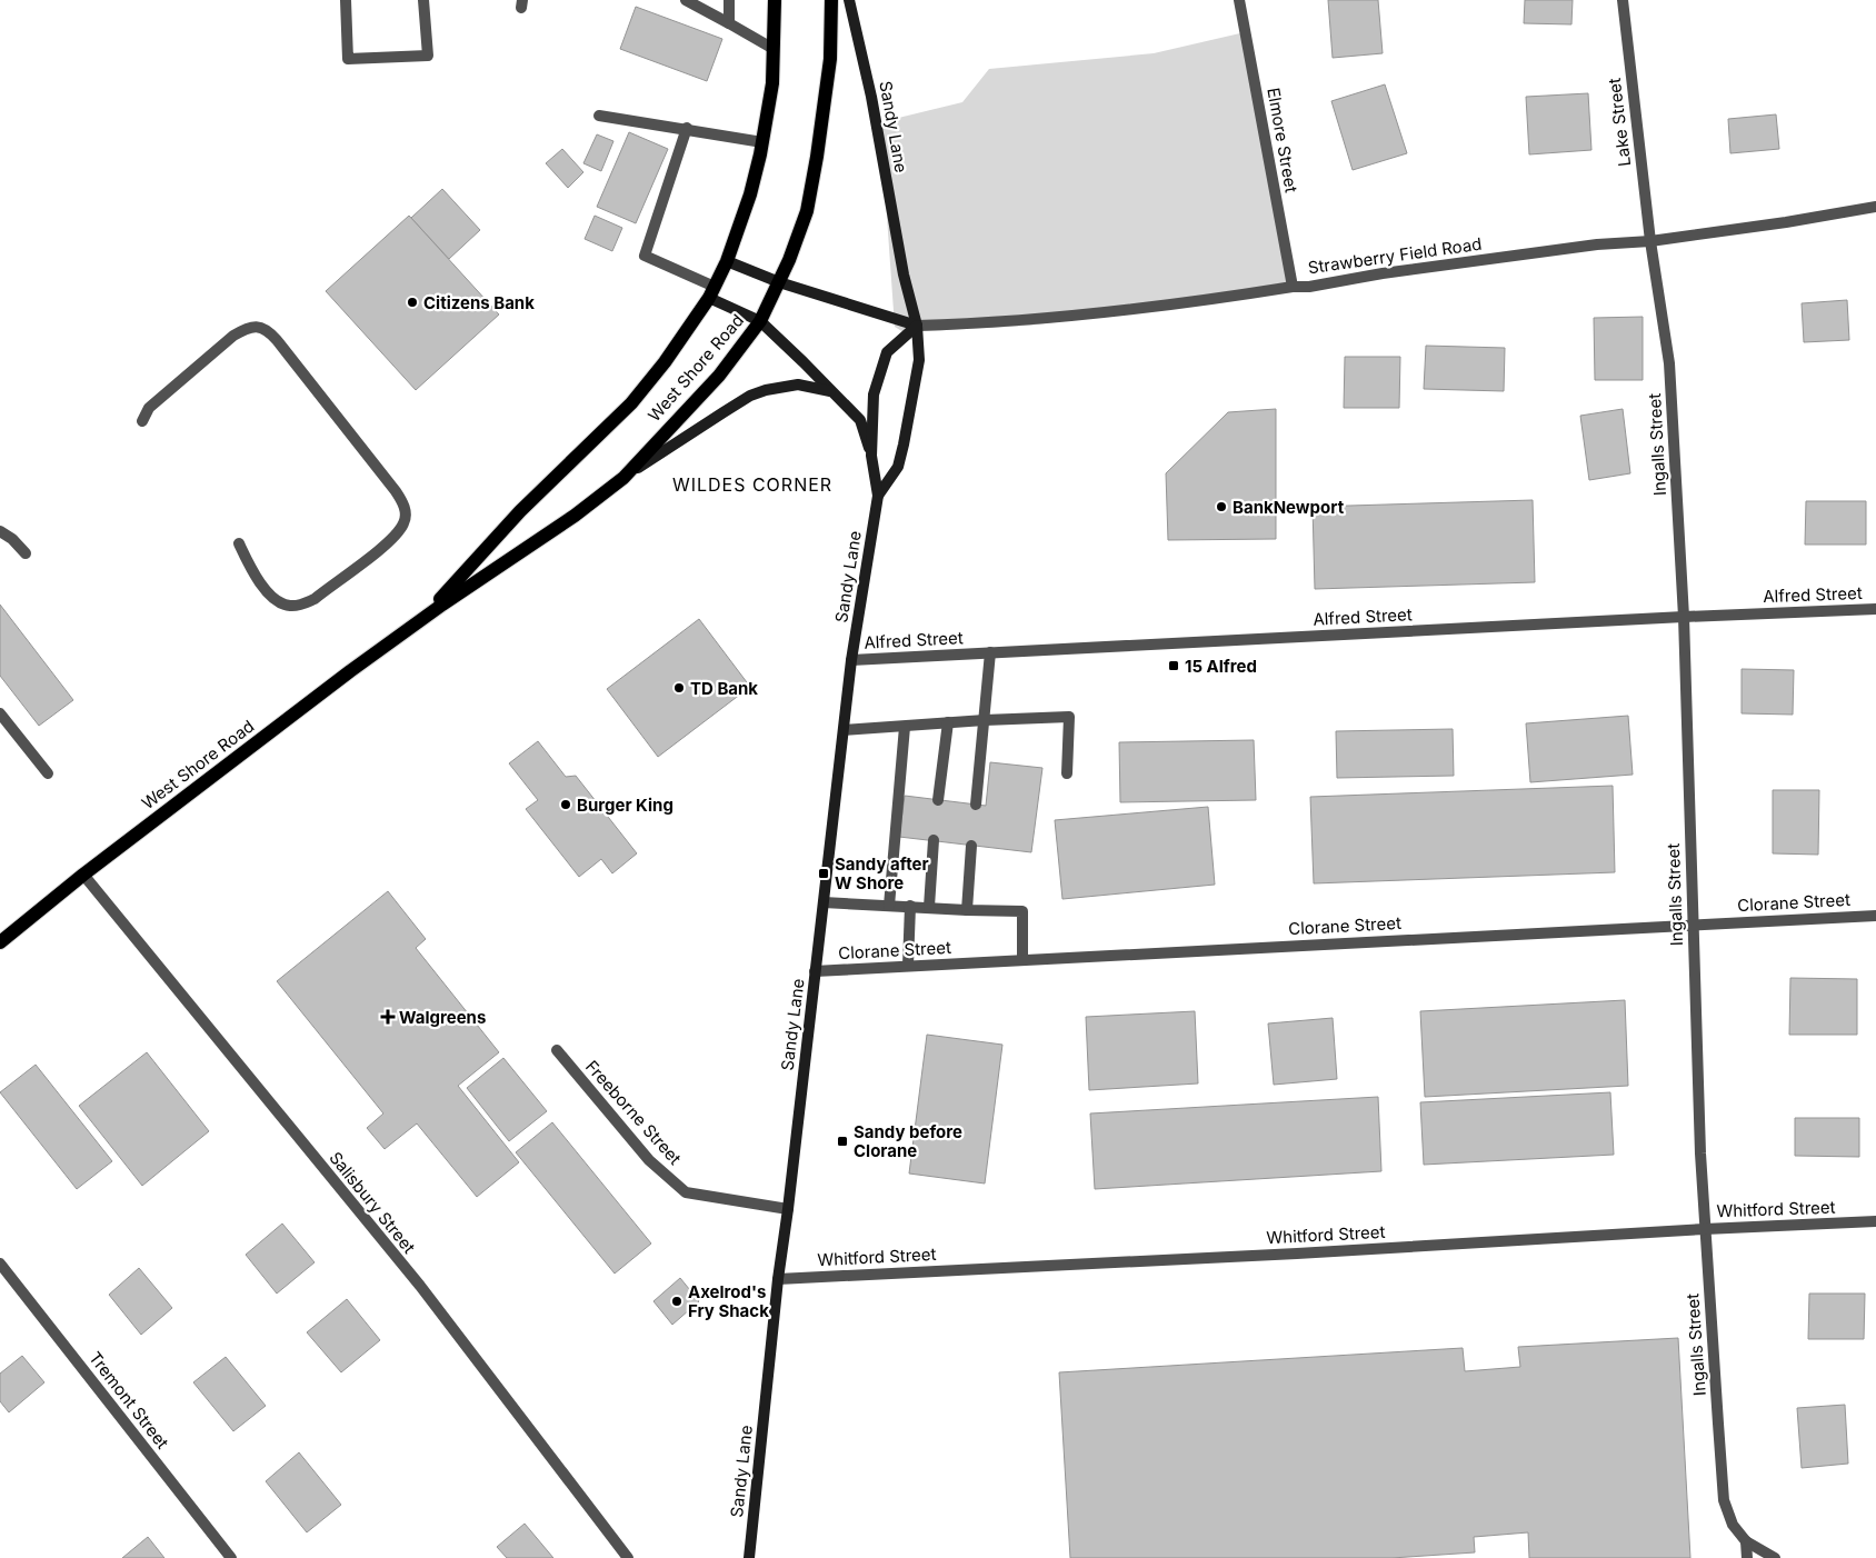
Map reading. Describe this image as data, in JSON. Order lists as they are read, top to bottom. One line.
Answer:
{"streets":{"main road":["Sandy Lane","West Shore Road"],"street":["Lake Street","Elmore Street","Strawberry Field Road","Ingalls Street","Alfred Street","Clorane Street","Freeborne Street","Salisbury Street","Whitford Street","Tremont Street"]},"crossings":[["Lake Street","Strawberry Field Road"],["Lake Street","Ingalls Street"],["Sandy Lane","Strawberry Field Road"],["Sandy Lane","Alfred Street"],["Sandy Lane","Clorane Street"],["Sandy Lane","Freeborne Street"],["Sandy Lane","Whitford Street"],["Elmore Street","Strawberry Field Road"],["Strawberry Field Road","Ingalls Street"],["West Shore Road","Salisbury Street"],["Ingalls Street","Alfred Street"],["Ingalls Street","Clorane Street"],["Ingalls Street","Whitford Street"]],"districts":["WILDES CORNER"],"places":{"other":["Citizens Bank","BankNewport","TD Bank","Burger King","Axelrod's Fry Shack"],"transit":["15 Alfred","Sandy after W Shore","Sandy before Clorane"],"health":["Walgreens"]}}
